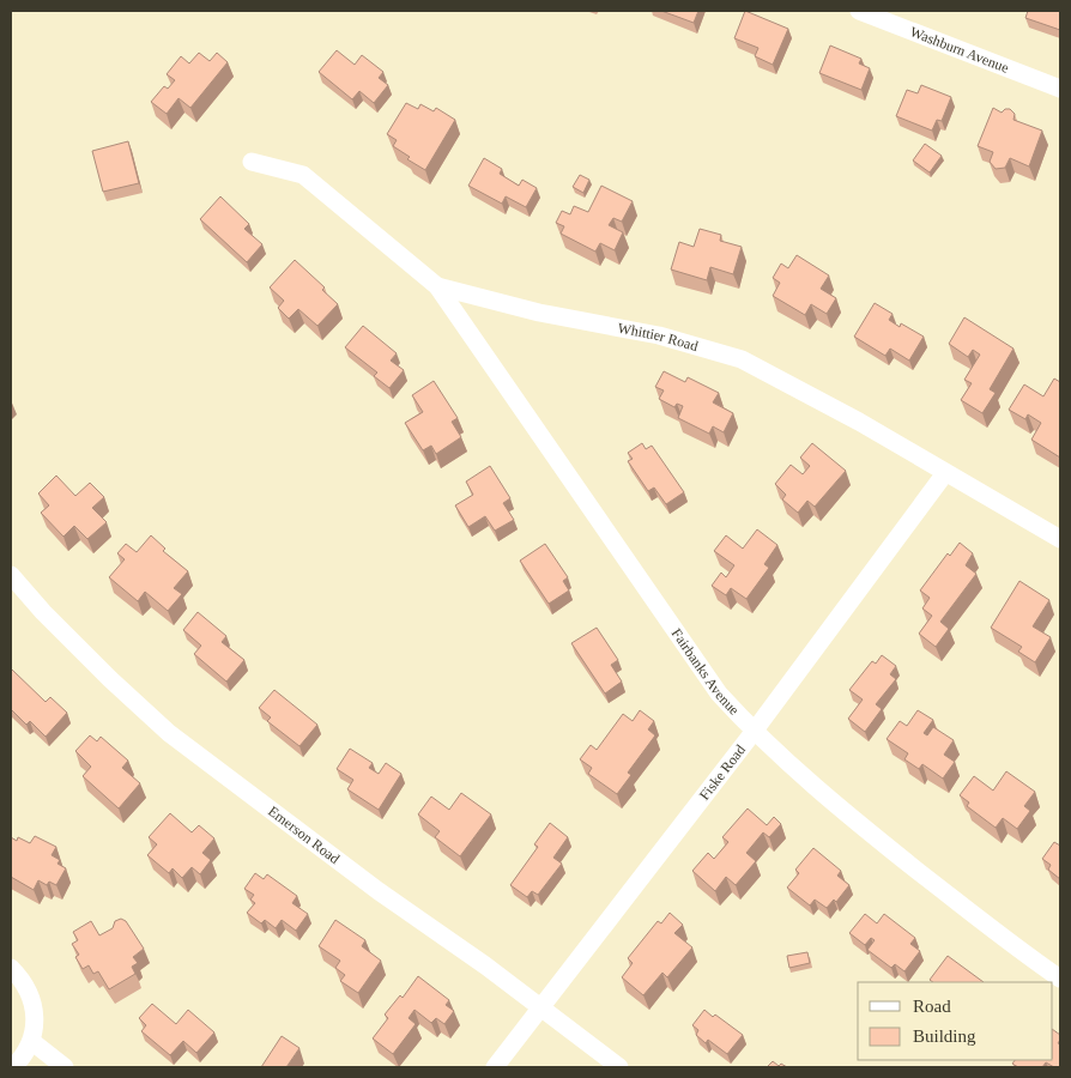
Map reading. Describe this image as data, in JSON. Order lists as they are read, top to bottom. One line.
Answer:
{"streets":{"street":["Washburn Avenue","Whittier Road","Fairbanks Avenue","Fiske Road","Emerson Road"]},"crossings":[["Whittier Road","Fairbanks Avenue"],["Whittier Road","Fiske Road"],["Fairbanks Avenue","Fiske Road"],["Fiske Road","Emerson Road"]],"legend":["Road","Building"]}
